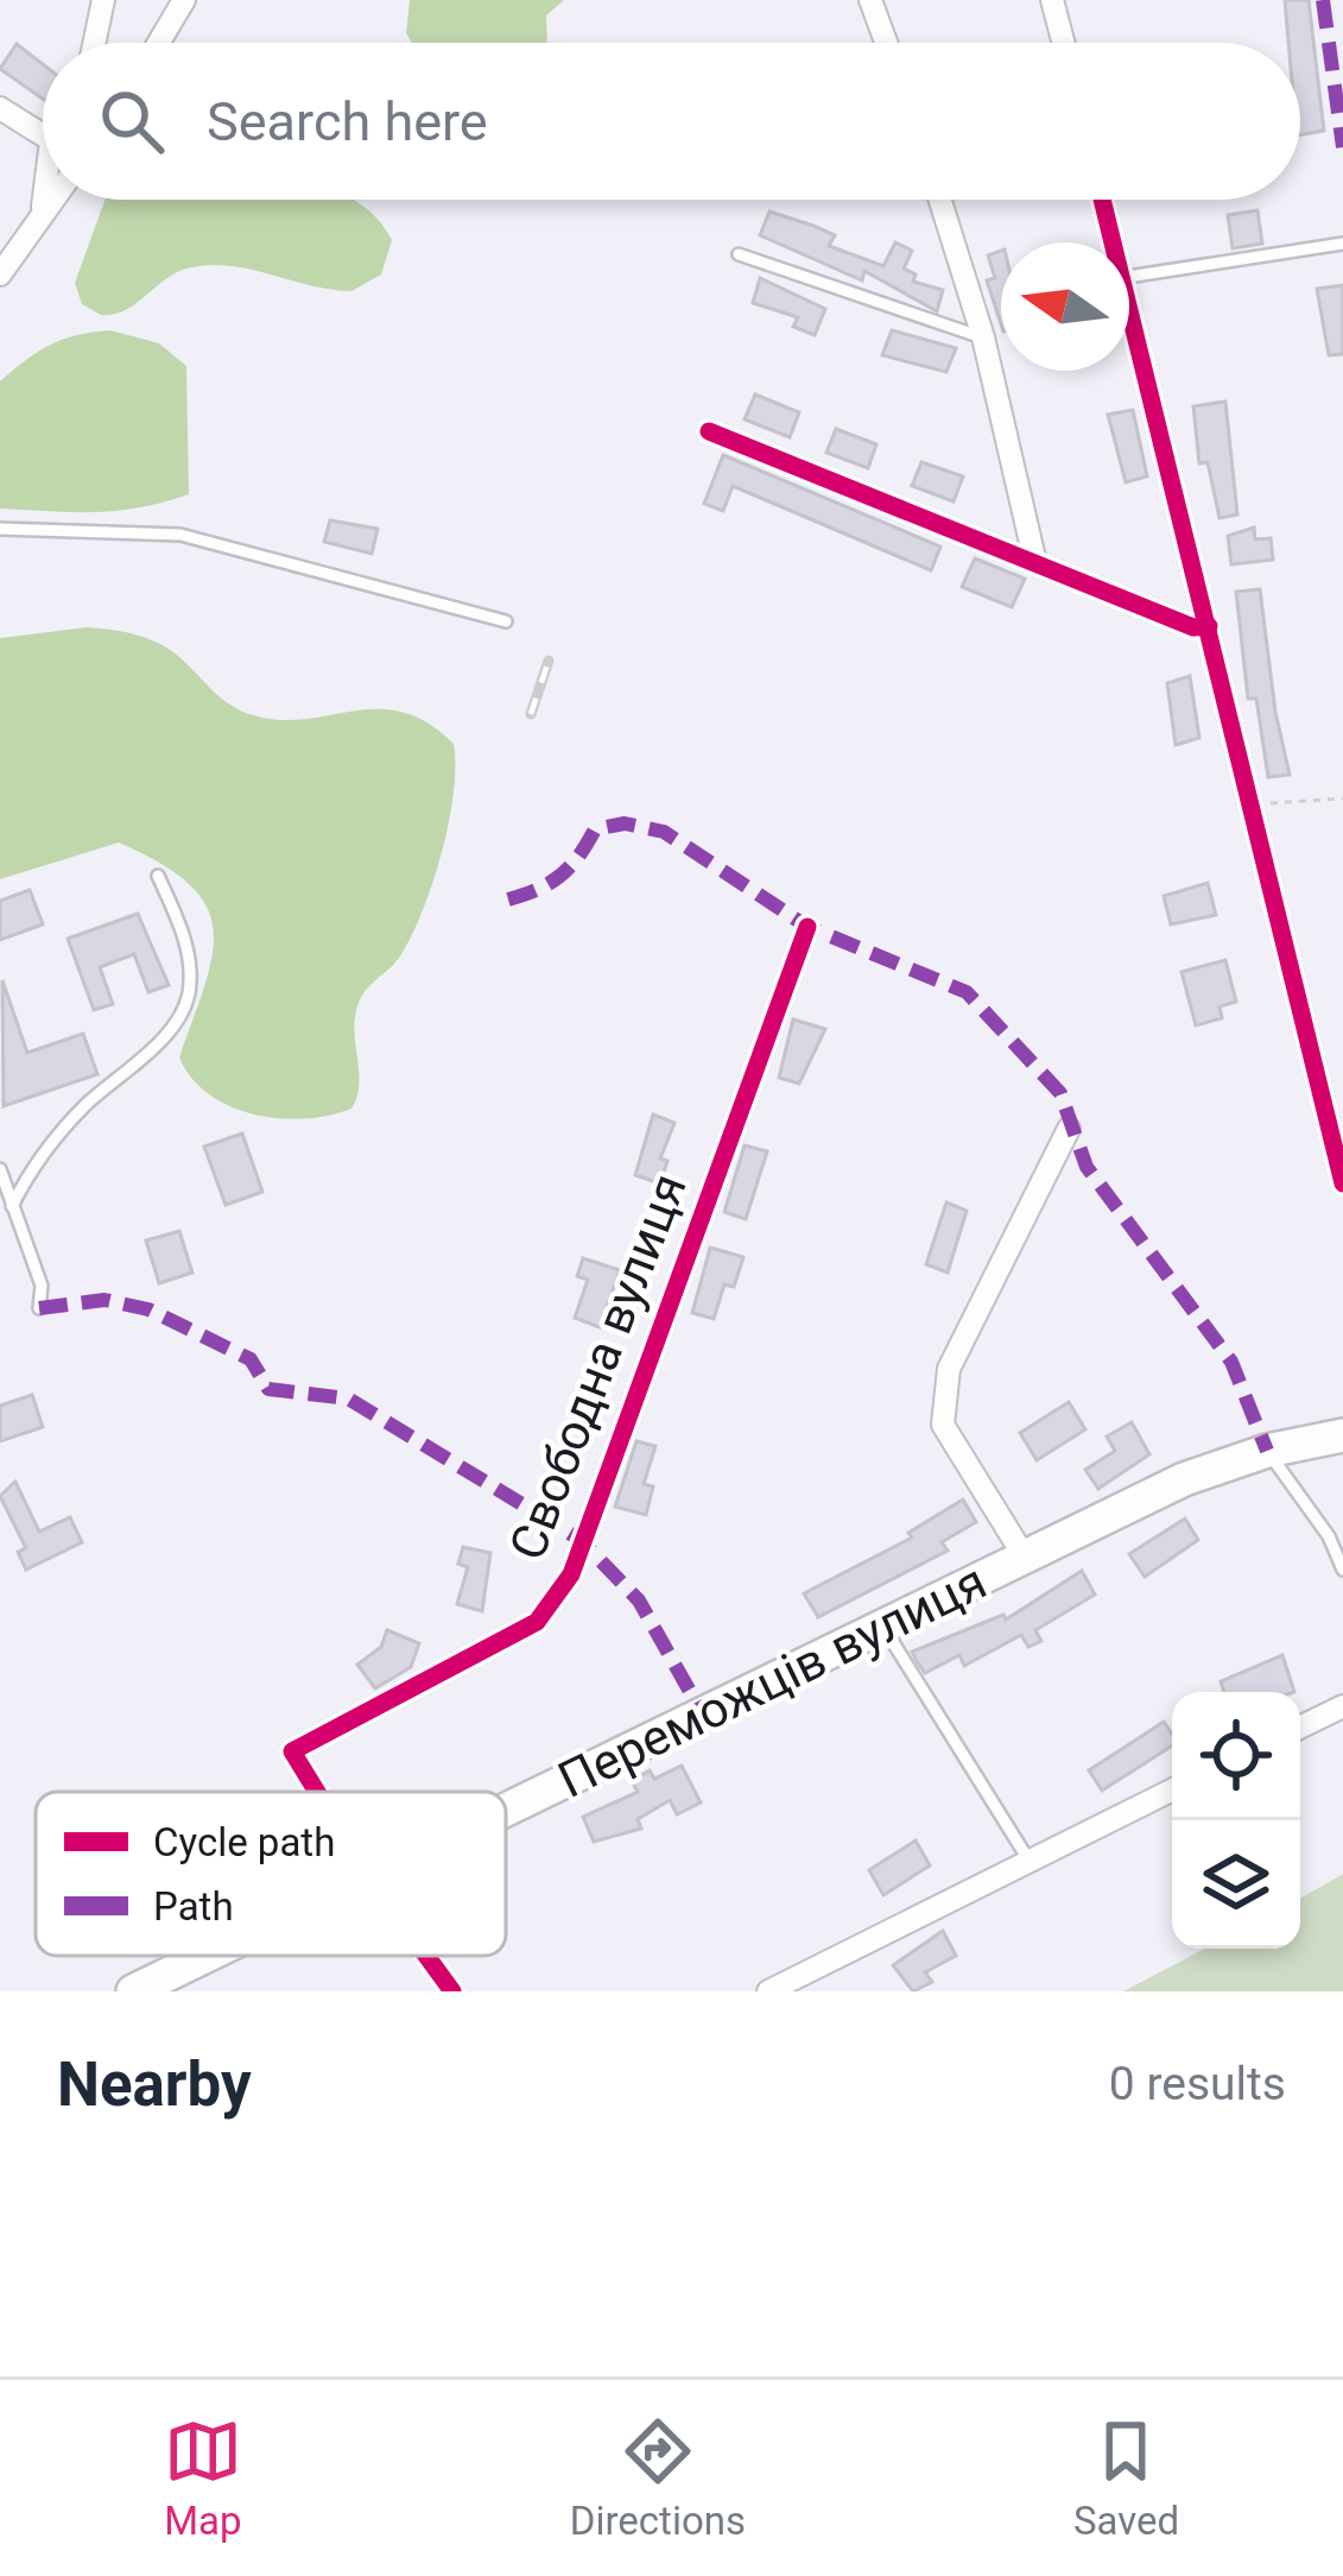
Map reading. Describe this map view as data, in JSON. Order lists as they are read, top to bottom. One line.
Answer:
{"streets":{"main road":["Переможців вулиця"],"street":["Свободна вулиця"]},"legend":["Cycle path","Path"],"north":"left","page":{"search":"Search here","heading":["Nearby","0 results"],"nav":["Map","Directions","Saved"]}}
